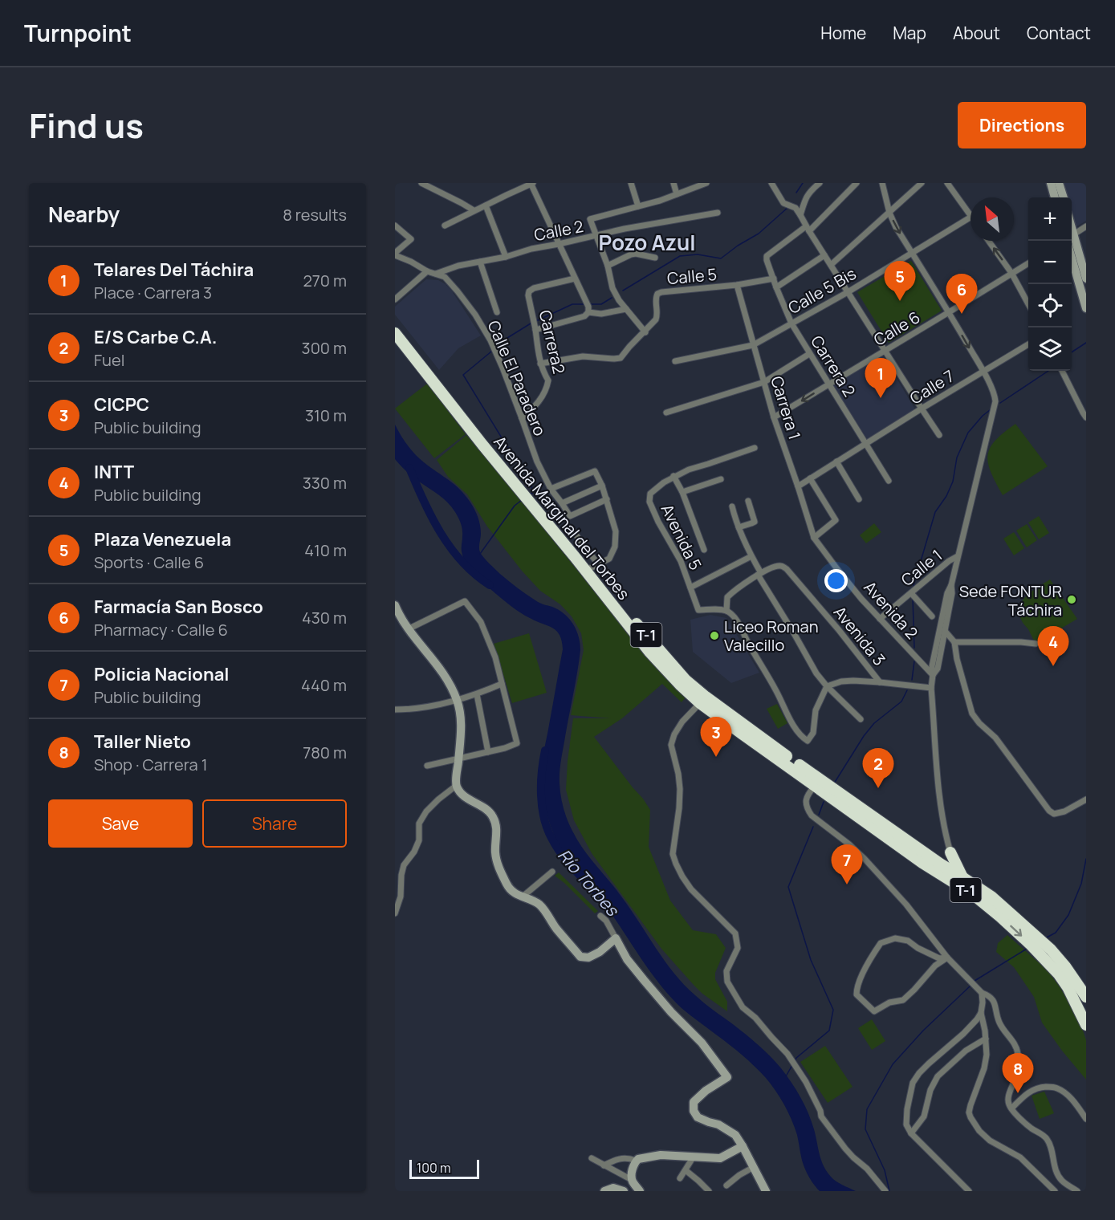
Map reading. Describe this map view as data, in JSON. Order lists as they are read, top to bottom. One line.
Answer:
{"streets":{"highway":["Avenida Marginal del Torbes","T-1"],"street":["Calle 2","Calle 5","Calle 5 Bis","Calle 6","Carrera2","Carrera 2","Calle El Paradero","Calle 7","Carrera 1","Avenida 5","Calle 1","Avenida 2","Avenida 3"]},"crossings":[["Calle 2","Calle El Paradero"],["Calle 5","Carrera2"],["Calle 5","Carrera 2"],["Calle 5","Carrera 1"],["Calle 5 Bis","Carrera 2"],["Calle 5 Bis","Carrera 1"],["Calle 6","Carrera 2"],["Calle 6","Carrera 1"],["Carrera2","Calle El Paradero"],["Carrera 2","Calle 7"],["Calle 7","Carrera 1"],["Carrera 1","Avenida 2"],["Calle 1","Avenida 2"]],"districts":["Pozo Azul"],"water":["Río Torbes"],"places":["Sede FONTUR Táchira","Liceo Roman Valecillo"],"scale_bar":"100 m","north":"top left","page":{"header":"Turnpoint","nav":["Home","Map","About","Contact"],"title":"Find us","buttons":["Directions",["Save","Share"]],"heading":["Nearby","8 results"],"map_buttons":["+","−"],"list":[{"mark":"1","name":"Telares Del Táchira","note":"Place · Carrera 3","value":"270 m"},{"mark":"2","name":"E/S Carbe C.A.","note":"Fuel","value":"300 m"},{"mark":"3","name":"CICPC","note":"Public building","value":"310 m"},{"mark":"4","name":"INTT","note":"Public building","value":"330 m"},{"mark":"5","name":"Plaza Venezuela","note":"Sports · Calle 6","value":"410 m"},{"mark":"6","name":"Farmacía San Bosco","note":"Pharmacy · Calle 6","value":"430 m"},{"mark":"7","name":"Policia Nacional","note":"Public building","value":"440 m"},{"mark":"8","name":"Taller Nieto","note":"Shop · Carrera 1","value":"780 m"}],"pins":["5","6","1","4","3","2","7","8"],"scale":"100 m"}}
